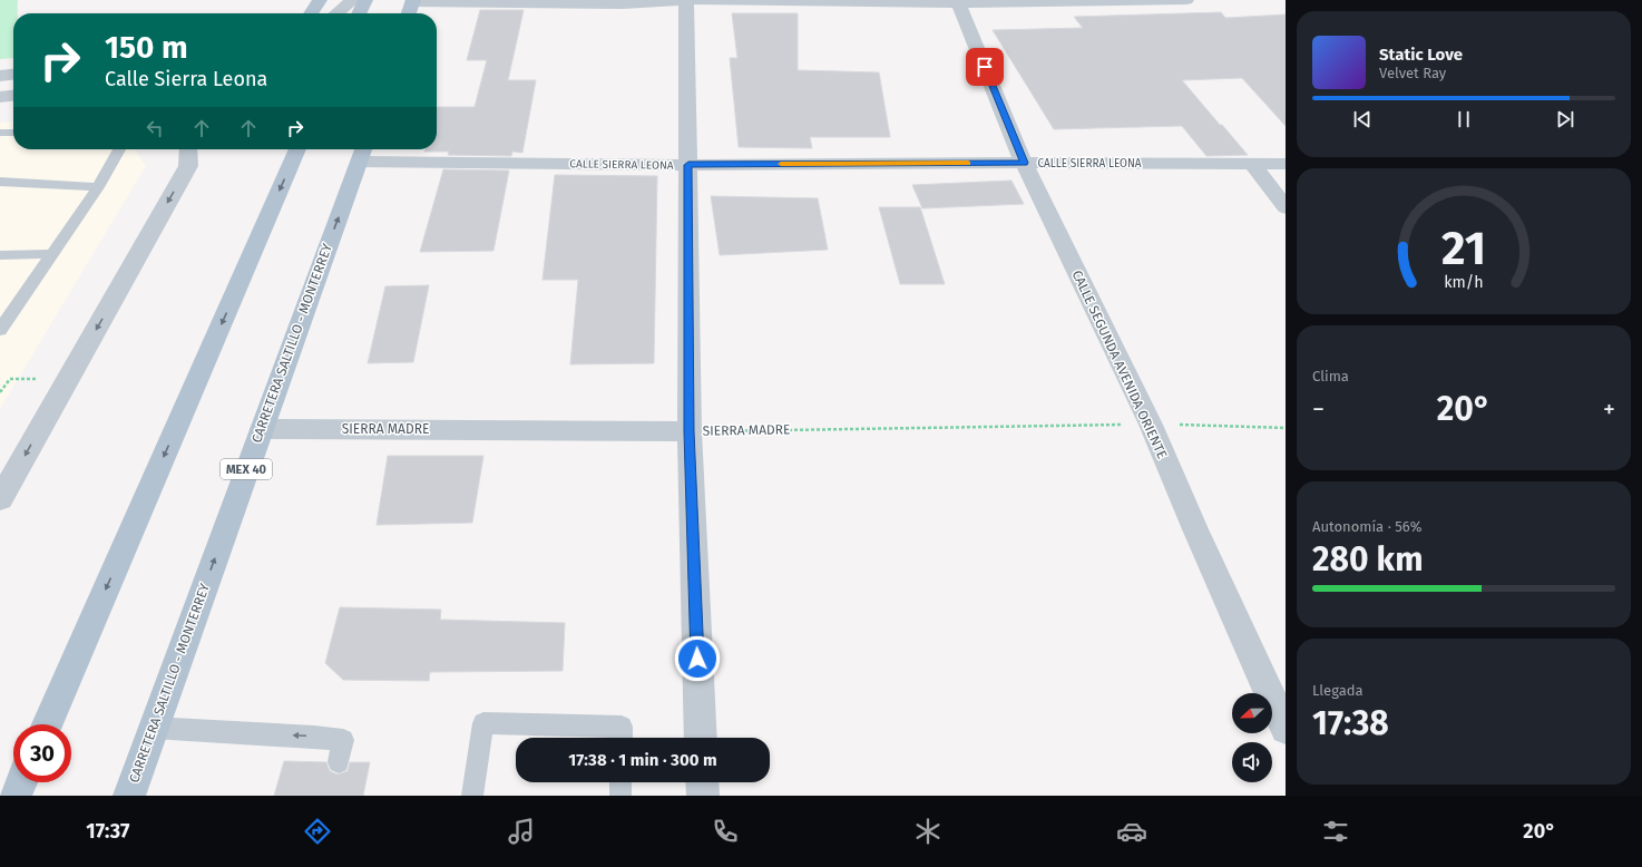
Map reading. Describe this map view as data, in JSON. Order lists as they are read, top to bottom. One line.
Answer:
{"streets":{"main road":["CARRETERA SALTILLO - MONTERREY","MEX 40"],"street":["CALLE SIERRA LEONA","CALLE SEGUNDA AVENIDA ORIENTE","SIERRA MADRE"]},"crossings":[["CALLE SIERRA LEONA","CARRETERA SALTILLO - MONTERREY"],["CALLE SIERRA LEONA","CALLE SEGUNDA AVENIDA ORIENTE"],["CARRETERA SALTILLO - MONTERREY","SIERRA MADRE"],["CALLE SEGUNDA AVENIDA ORIENTE","SIERRA MADRE"]],"north":"left","page":{"turn":["150 m","Calle Sierra Leona"],"song":["Static Love","Velvet Ray"],"tile":["Clima",["Autonomía · 56%","280 km"],["Llegada","17:38"]],"heat":["−","20°","+"],"limit":"30","trip":"17:38 · 1 min · 300 m","tabs":["17:37","20°"],"gauge":["21","km/h"]}}
